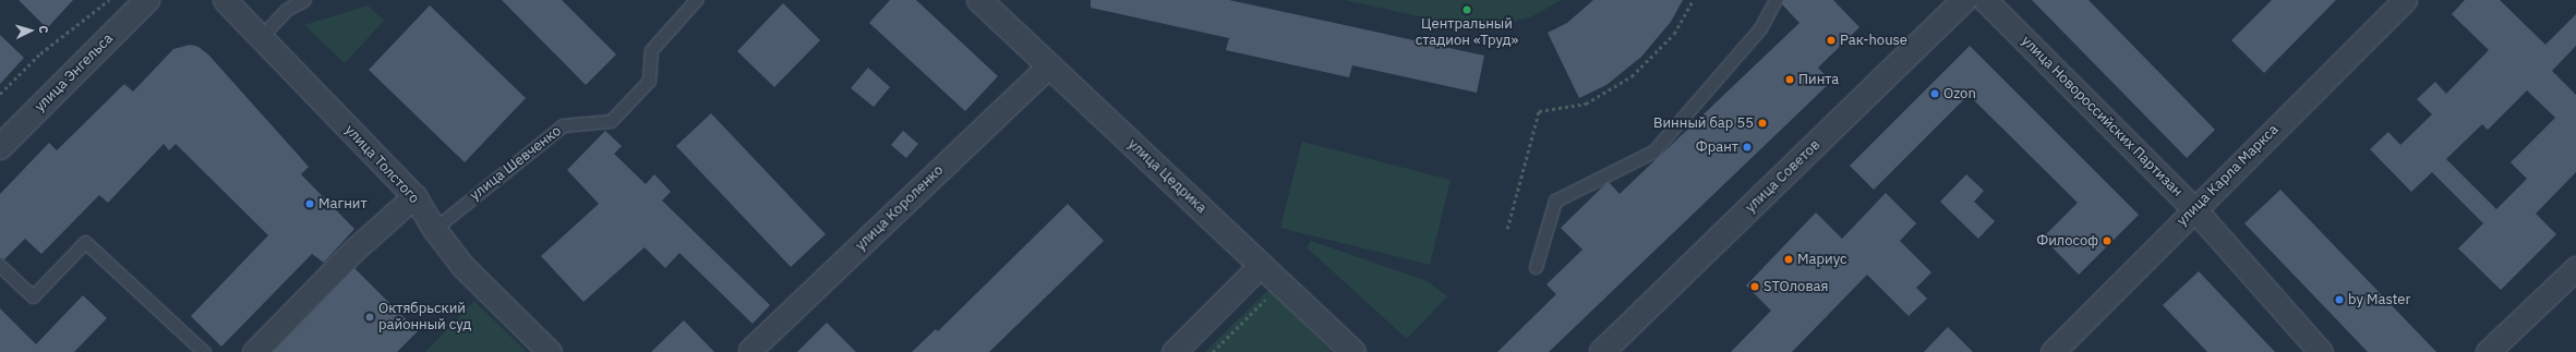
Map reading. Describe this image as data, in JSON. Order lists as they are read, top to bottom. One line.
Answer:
{"streets":{"street":["улица Энгельса","улица Новороссийских Партизан","улица Толстого","улица Карла Маркса","улица Цедрика","улица Советов","улица Короленко"],"lane":["улица Шевченко"]},"crossings":[["улица Новороссийских Партизан","улица Карла Маркса"],["улица Шевченко","улица Толстого"],["улица Цедрика","улица Короленко"]],"places":["Центральный стадион «Труд»","Рак-house","Пинта","Ozon","Винный бар 55","Франт","Магнит","Философ","Мариус","STOловая","by Master","Октябрьский районный суд"],"north":"right"}
